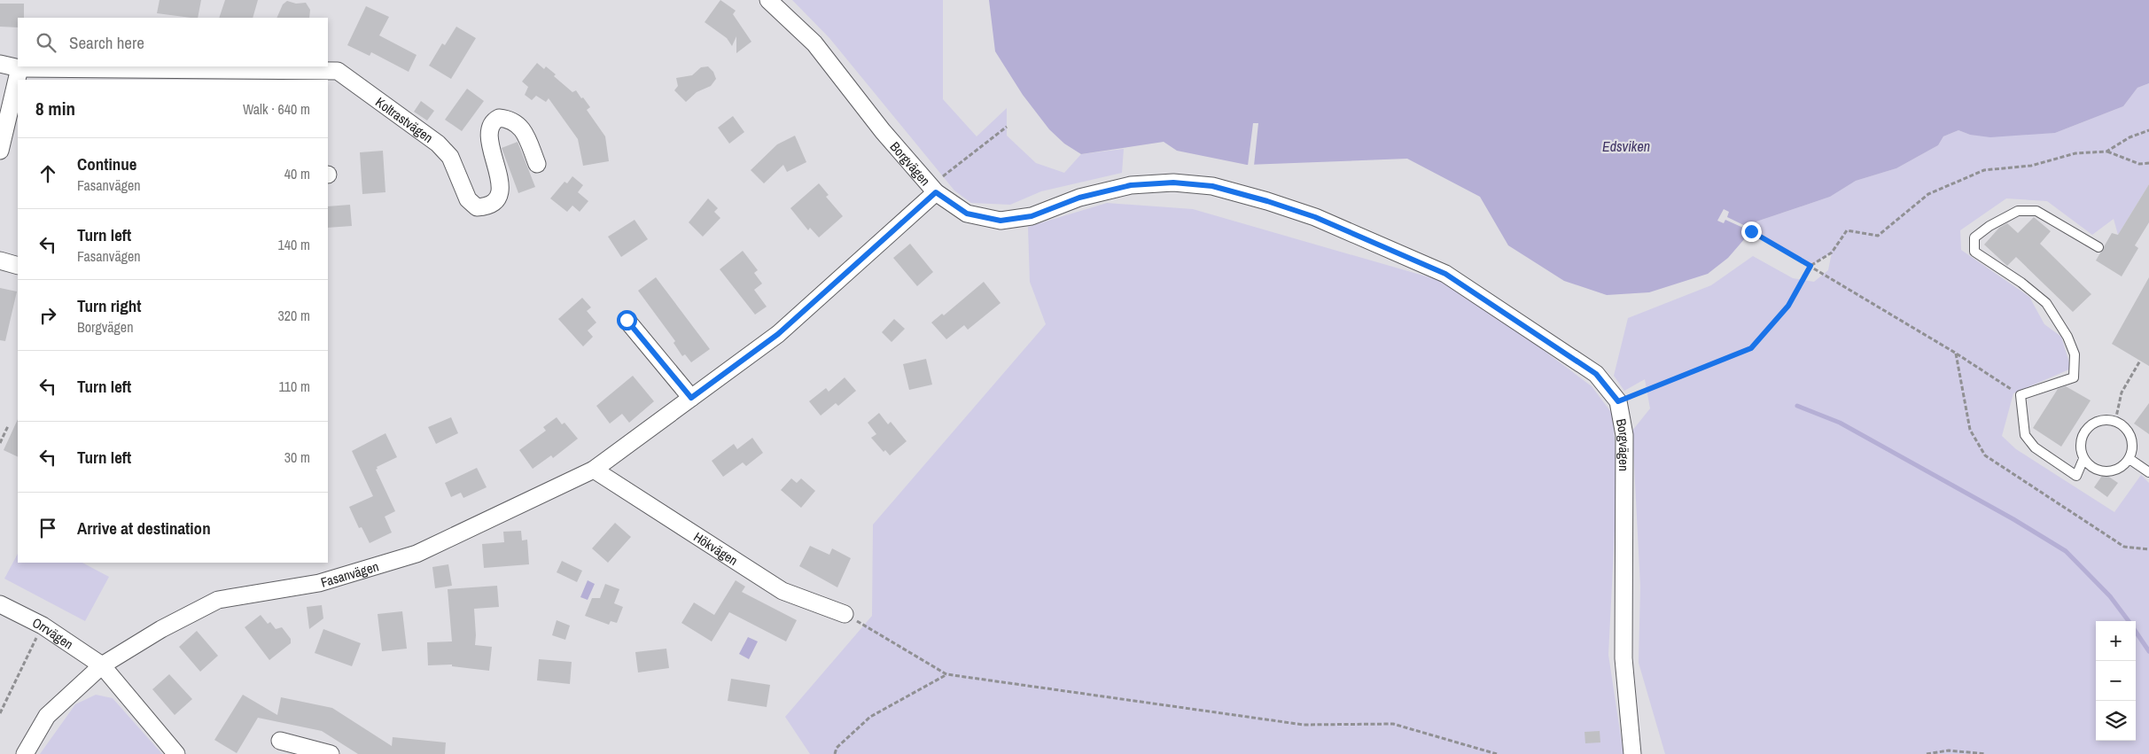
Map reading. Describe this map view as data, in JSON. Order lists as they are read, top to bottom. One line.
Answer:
{"streets":{"street":["Koltrastvägen","Borgvägen","Hökvägen","Fasanvägen","Orrvägen"]},"crossings":[["Borgvägen","Fasanvägen"],["Hökvägen","Fasanvägen"],["Fasanvägen","Orrvägen"]],"water":["Edsviken"],"page":{"search":"Search here","heading":["8 min","Walk · 640 m"],"list":[["Continue","Fasanvägen","40 m"],["Turn left","Fasanvägen","140 m"],["Turn right","Borgvägen","320 m"],["Turn left","110 m"],["Turn left","30 m"],"Arrive at destination"],"map_buttons":["+","−"]}}
